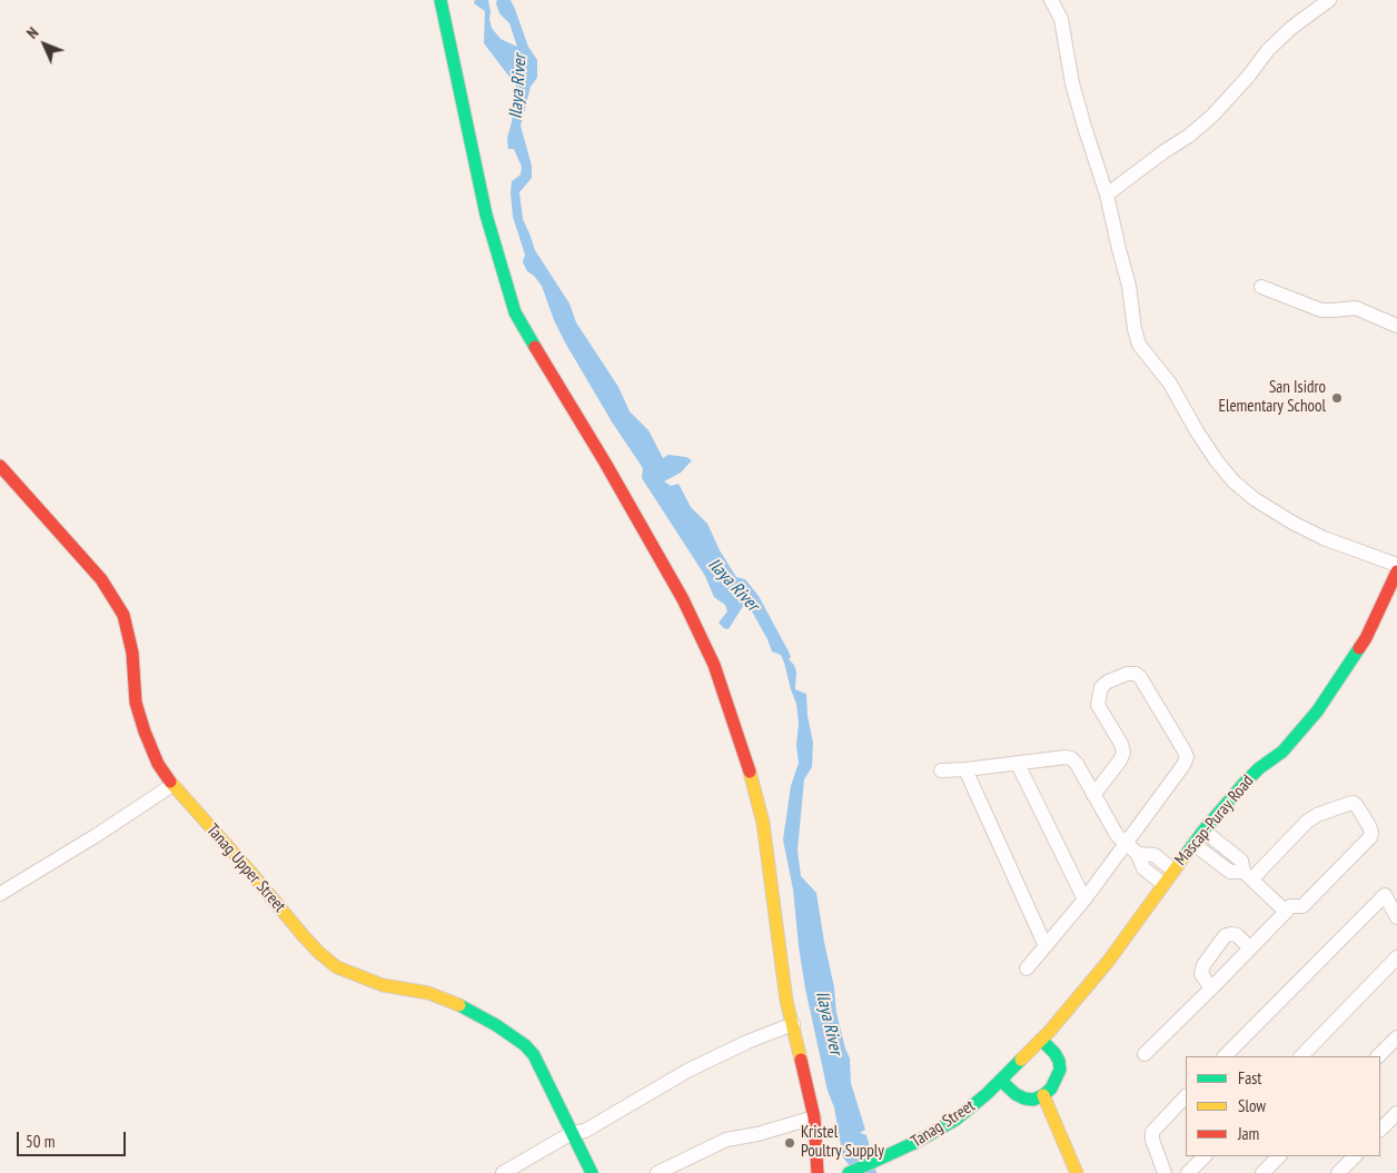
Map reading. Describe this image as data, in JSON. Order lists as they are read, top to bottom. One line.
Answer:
{"streets":{"street":["Mascap-Puray Road","Tanag Upper Street","Tanag Street"]},"crossings":[["Mascap-Puray Road","Tanag Street"]],"water":["Ilaya River"],"places":["San Isidro Elementary School","Kristel Poultry Supply"],"legend":["Fast","Slow","Jam"],"scale_bar":"50 m","north":"top left"}
